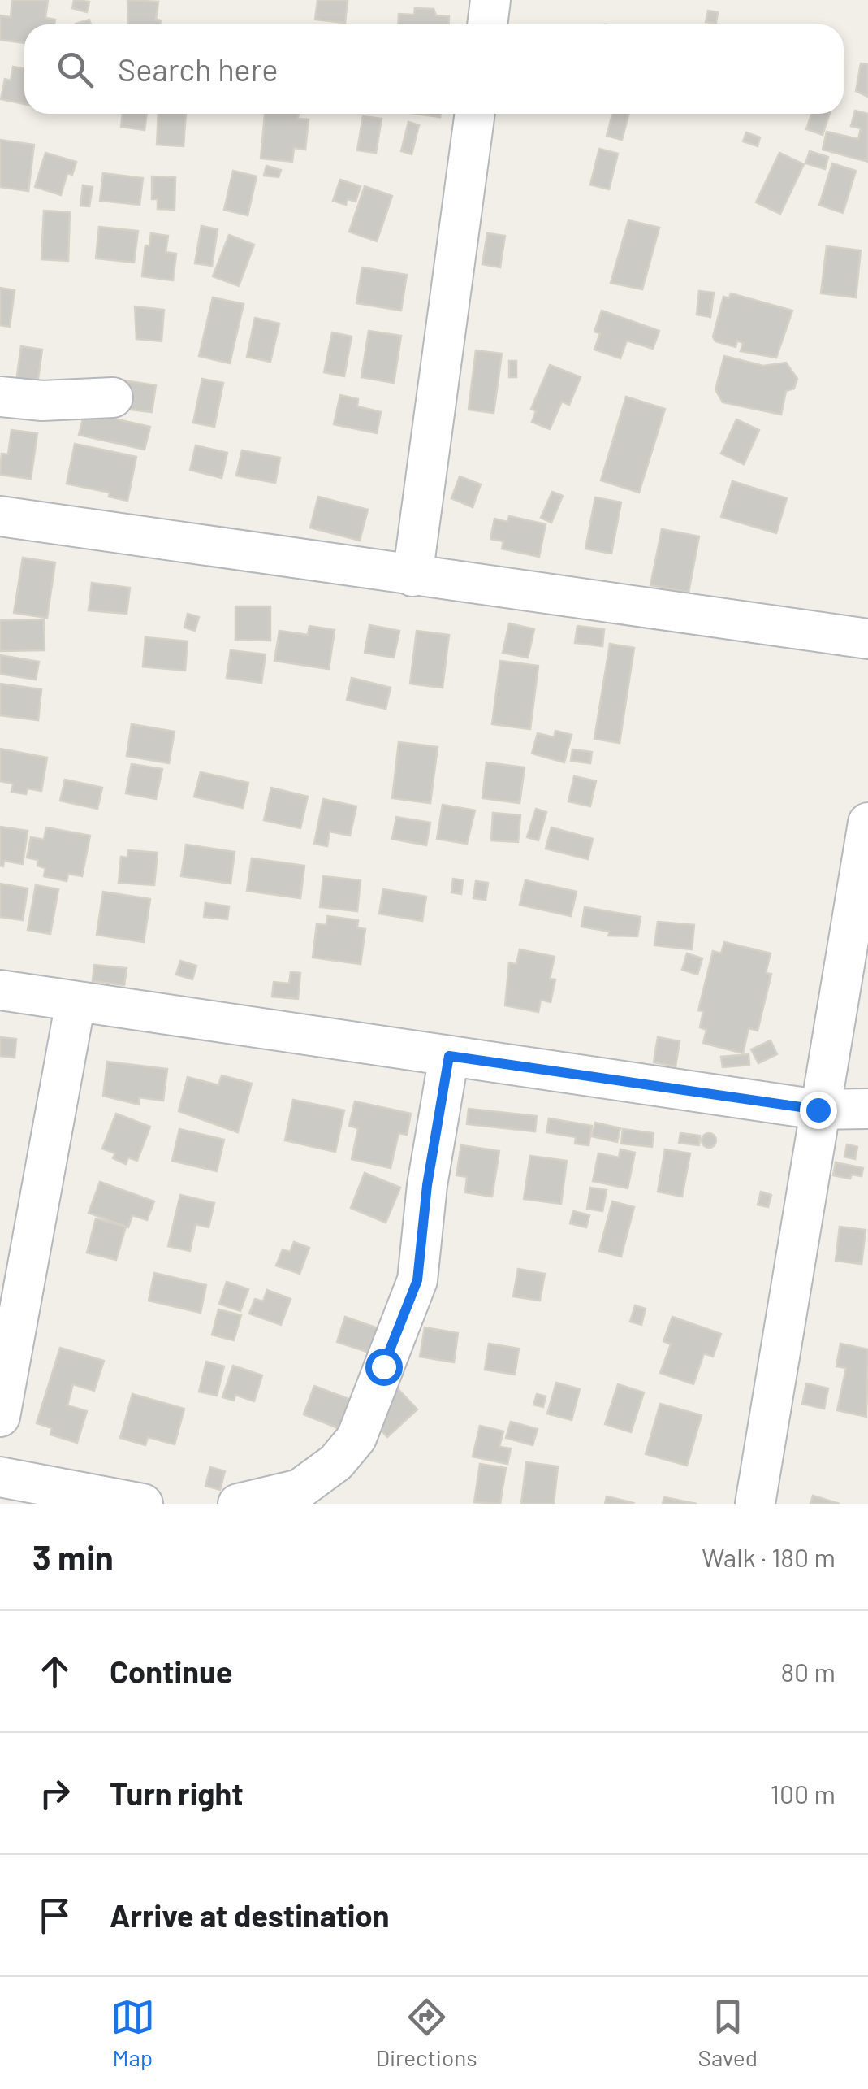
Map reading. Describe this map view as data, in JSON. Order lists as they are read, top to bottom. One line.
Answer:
{"page":{"search":"Search here","heading":["3 min","Walk · 180 m"],"list":[["Continue","80 m"],["Turn right","100 m"],"Arrive at destination"],"nav":["Map","Directions","Saved"]}}
